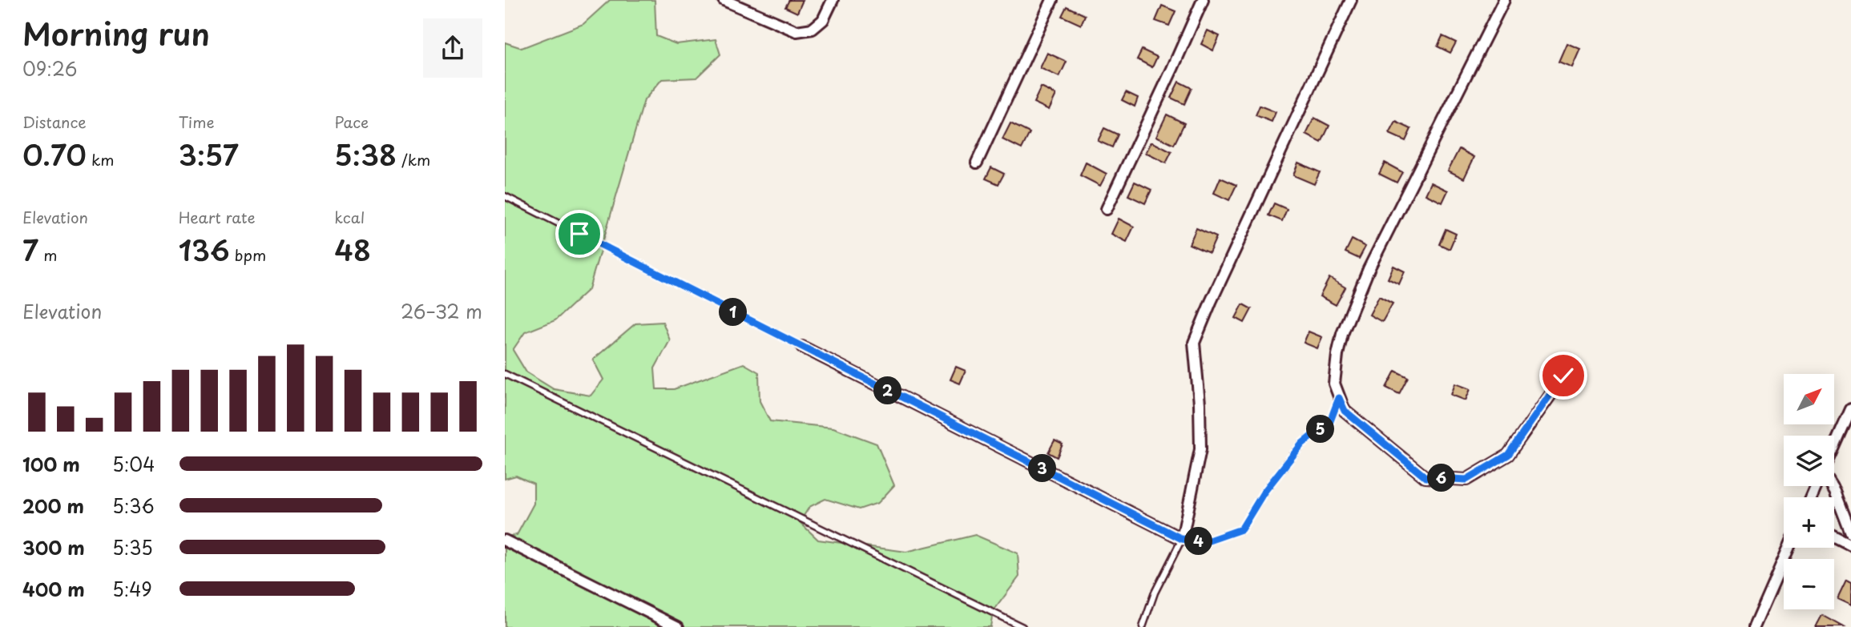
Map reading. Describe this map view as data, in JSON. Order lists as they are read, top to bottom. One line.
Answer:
{"north":"top right","page":{"heading":["Morning run","09:26"],"stats":[["Distance","0.70 km"],["Time","3:57"],["Pace","5:38 /km"],["Elevation","7 m"],["Heart rate","136 bpm"],["kcal","48"]],"chart":["Elevation","26–32 m"],"pins":["1","2","5","3","6","4"],"map_buttons":["+","−"],"list":[{"name":"100 m","note":"5:04"},{"name":"200 m","note":"5:36"},{"name":"300 m","note":"5:35"},{"name":"400 m","note":"5:49"}]}}
